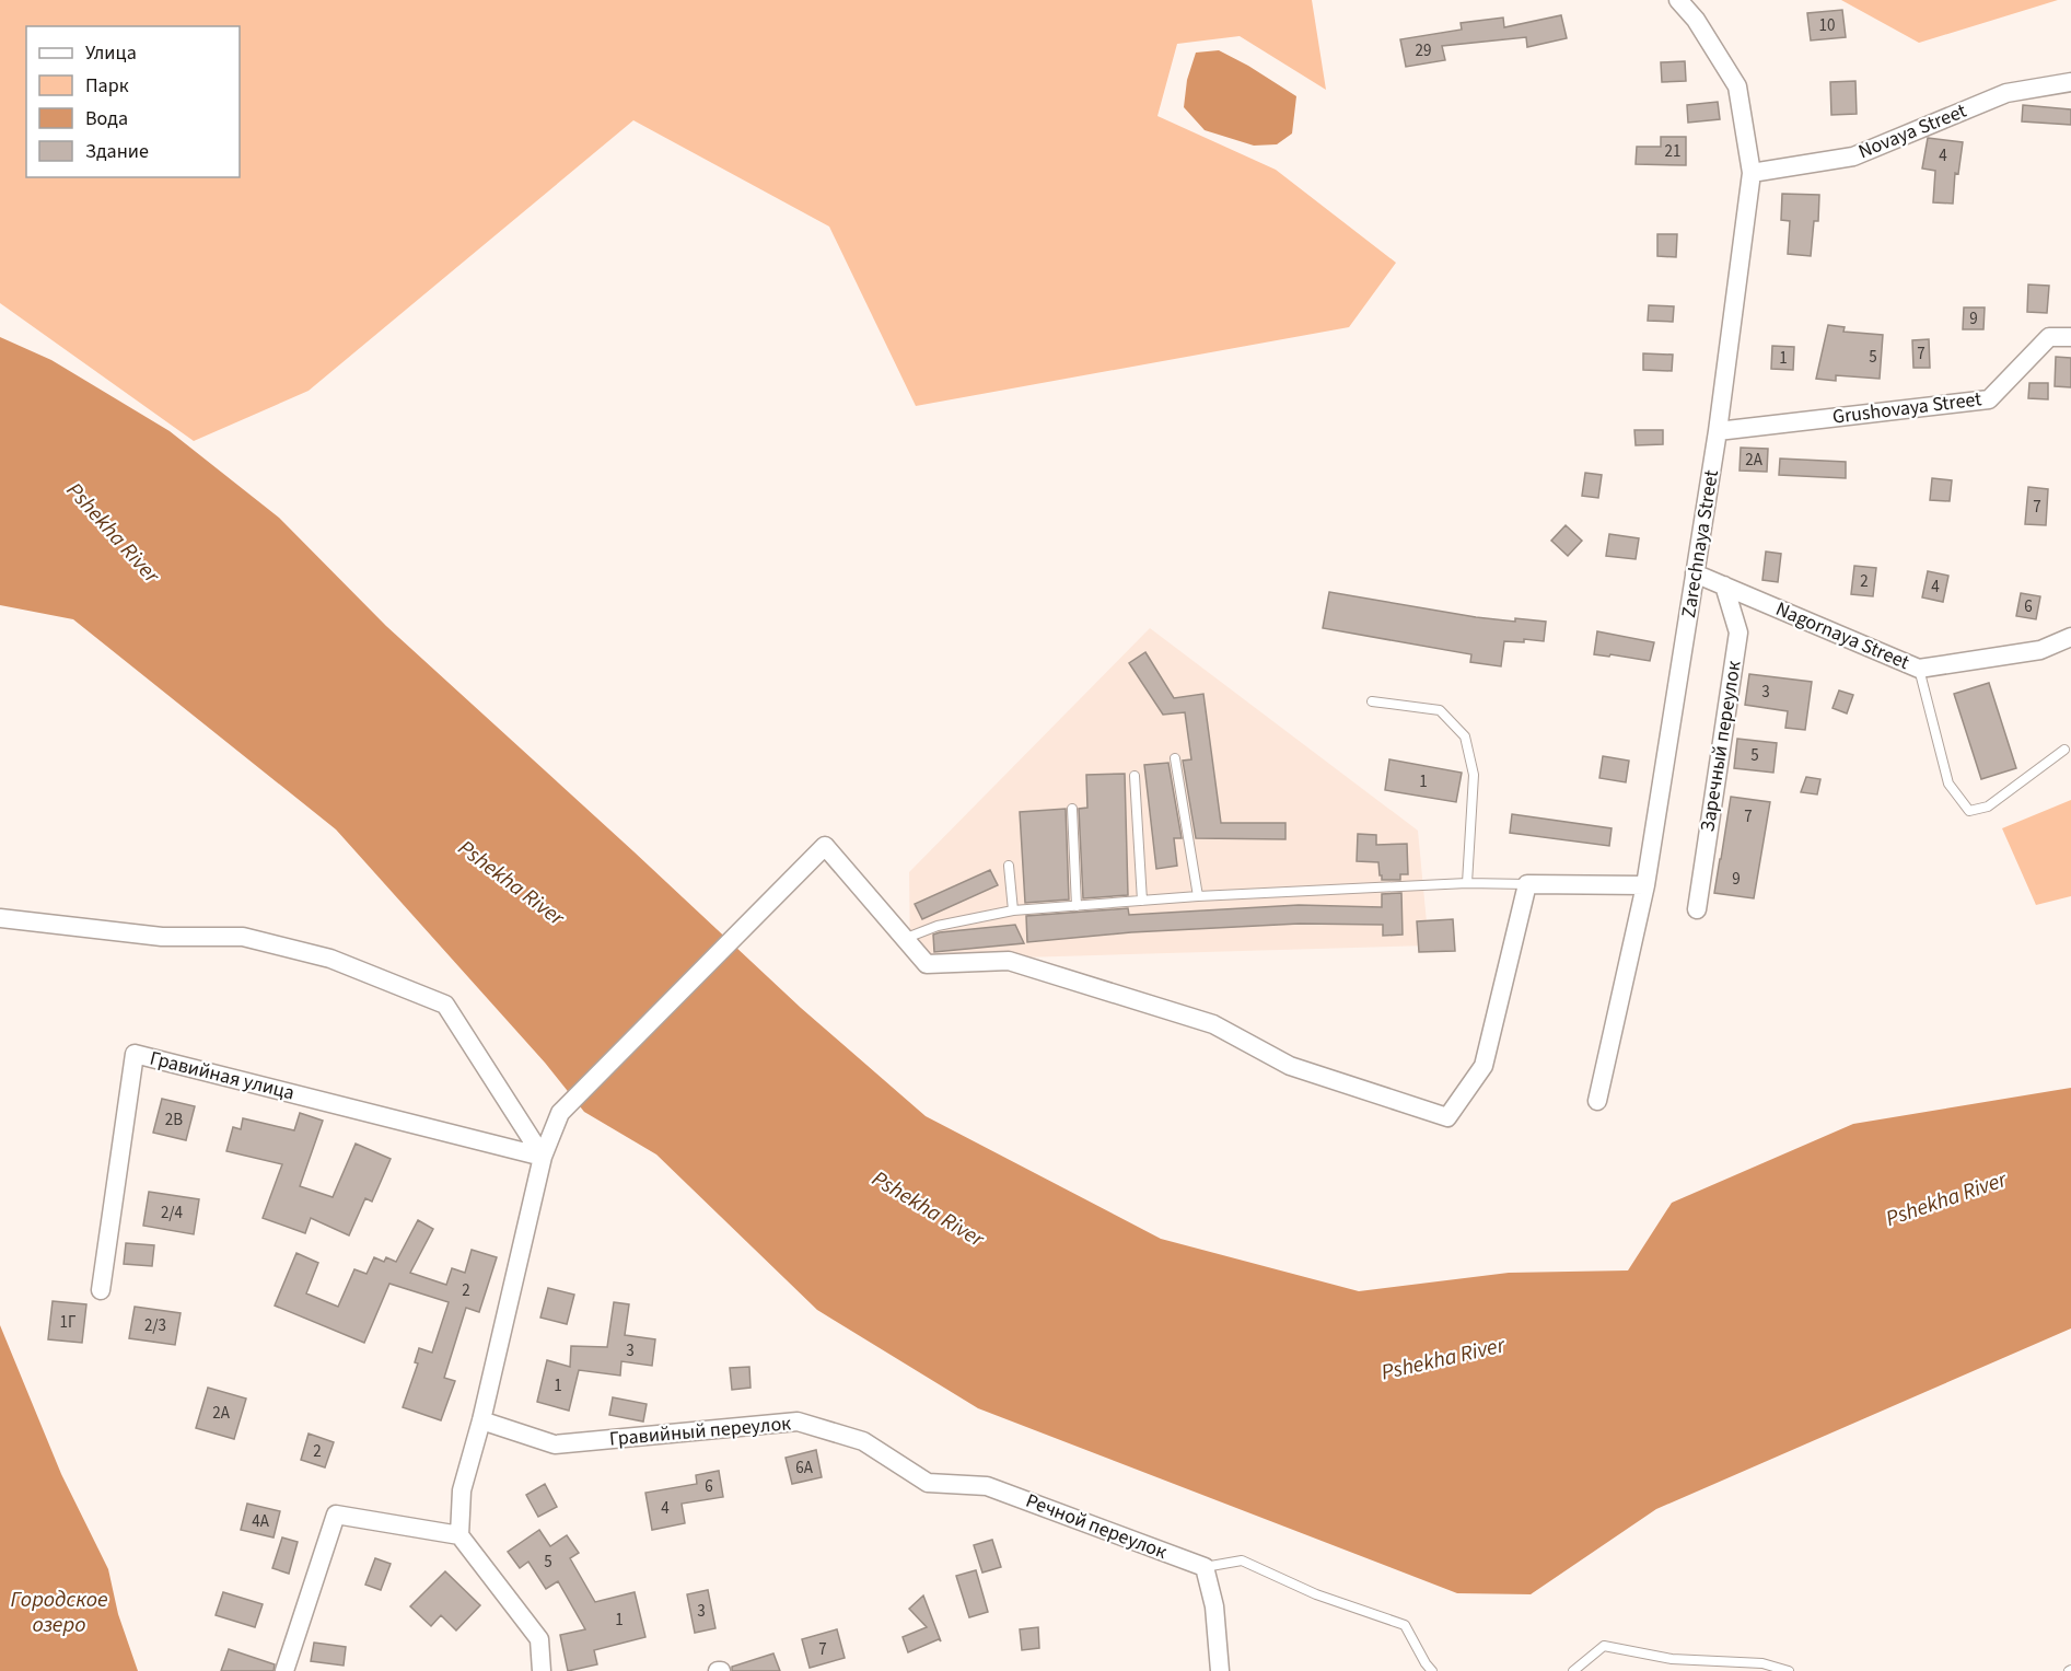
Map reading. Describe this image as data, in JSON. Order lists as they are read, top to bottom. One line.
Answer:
{"streets":{"street":["Novaya Street","Grushovaya Street","Zarechnaya Street","Nagornaya Street","Заречный переулок","Гравийная улица","Гравийный переулок","Речной переулок"]},"crossings":[["Novaya Street","Zarechnaya Street"],["Grushovaya Street","Zarechnaya Street"],["Zarechnaya Street","Nagornaya Street"],["Nagornaya Street","Заречный переулок"],["Гравийный переулок","Речной переулок"]],"water":["Pshekha River","Городское озеро"],"house_numbers":["10","29","21","4","9","7","5","1","2А","7","2","4","6","3","5","1","7","9","2В","2/4","2","1Г","2/3","3","1","2А","2","6А","6","4","4А","5","3","1","7"],"legend":["Улица","Парк","Вода","Здание"]}
